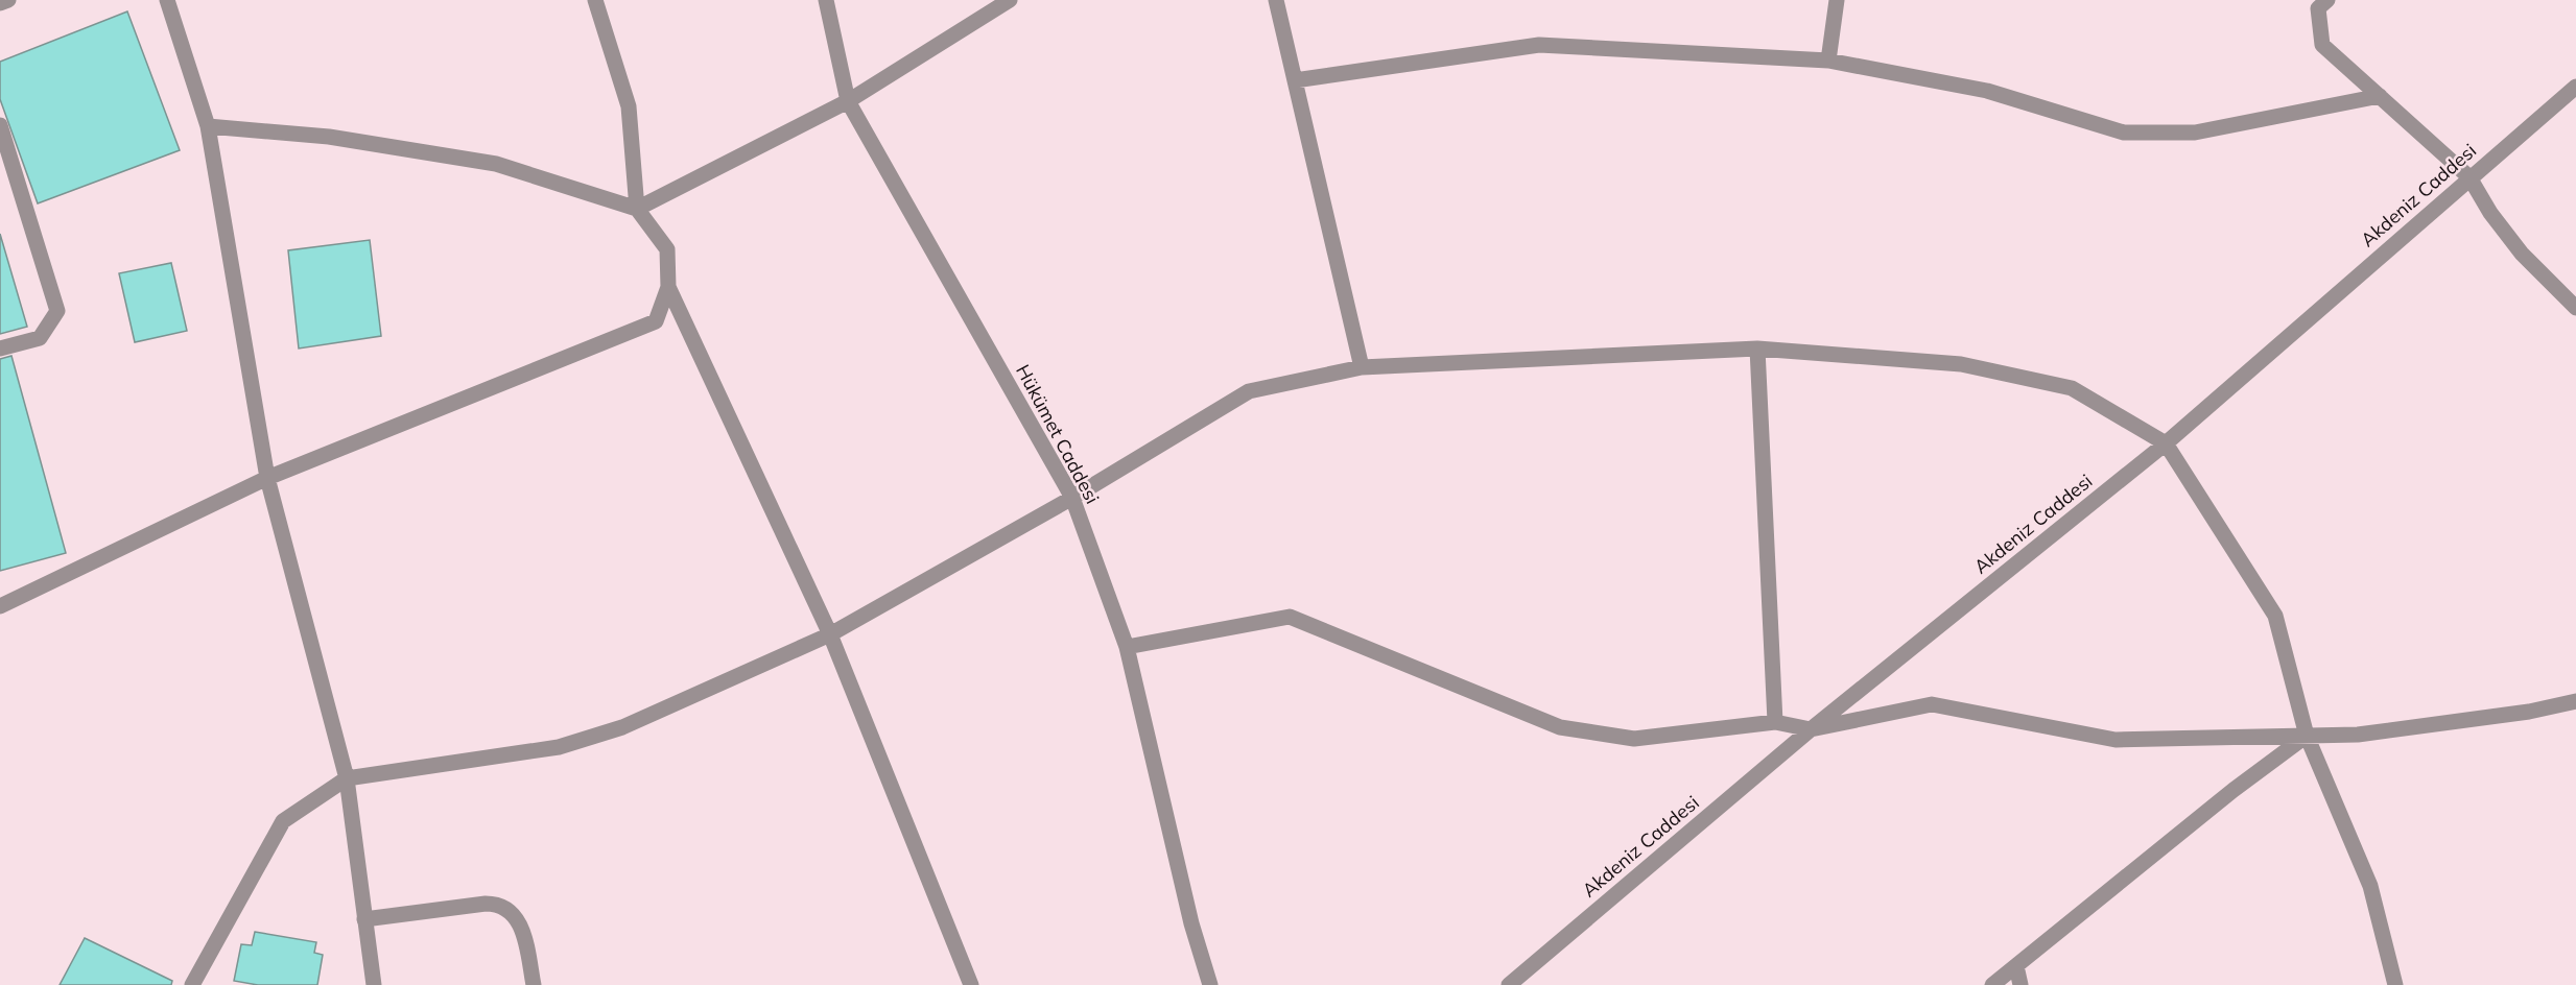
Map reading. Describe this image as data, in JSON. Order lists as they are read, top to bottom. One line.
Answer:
{"streets":{"street":["Akdeniz Caddesi","Hükümet Caddesi"]}}
